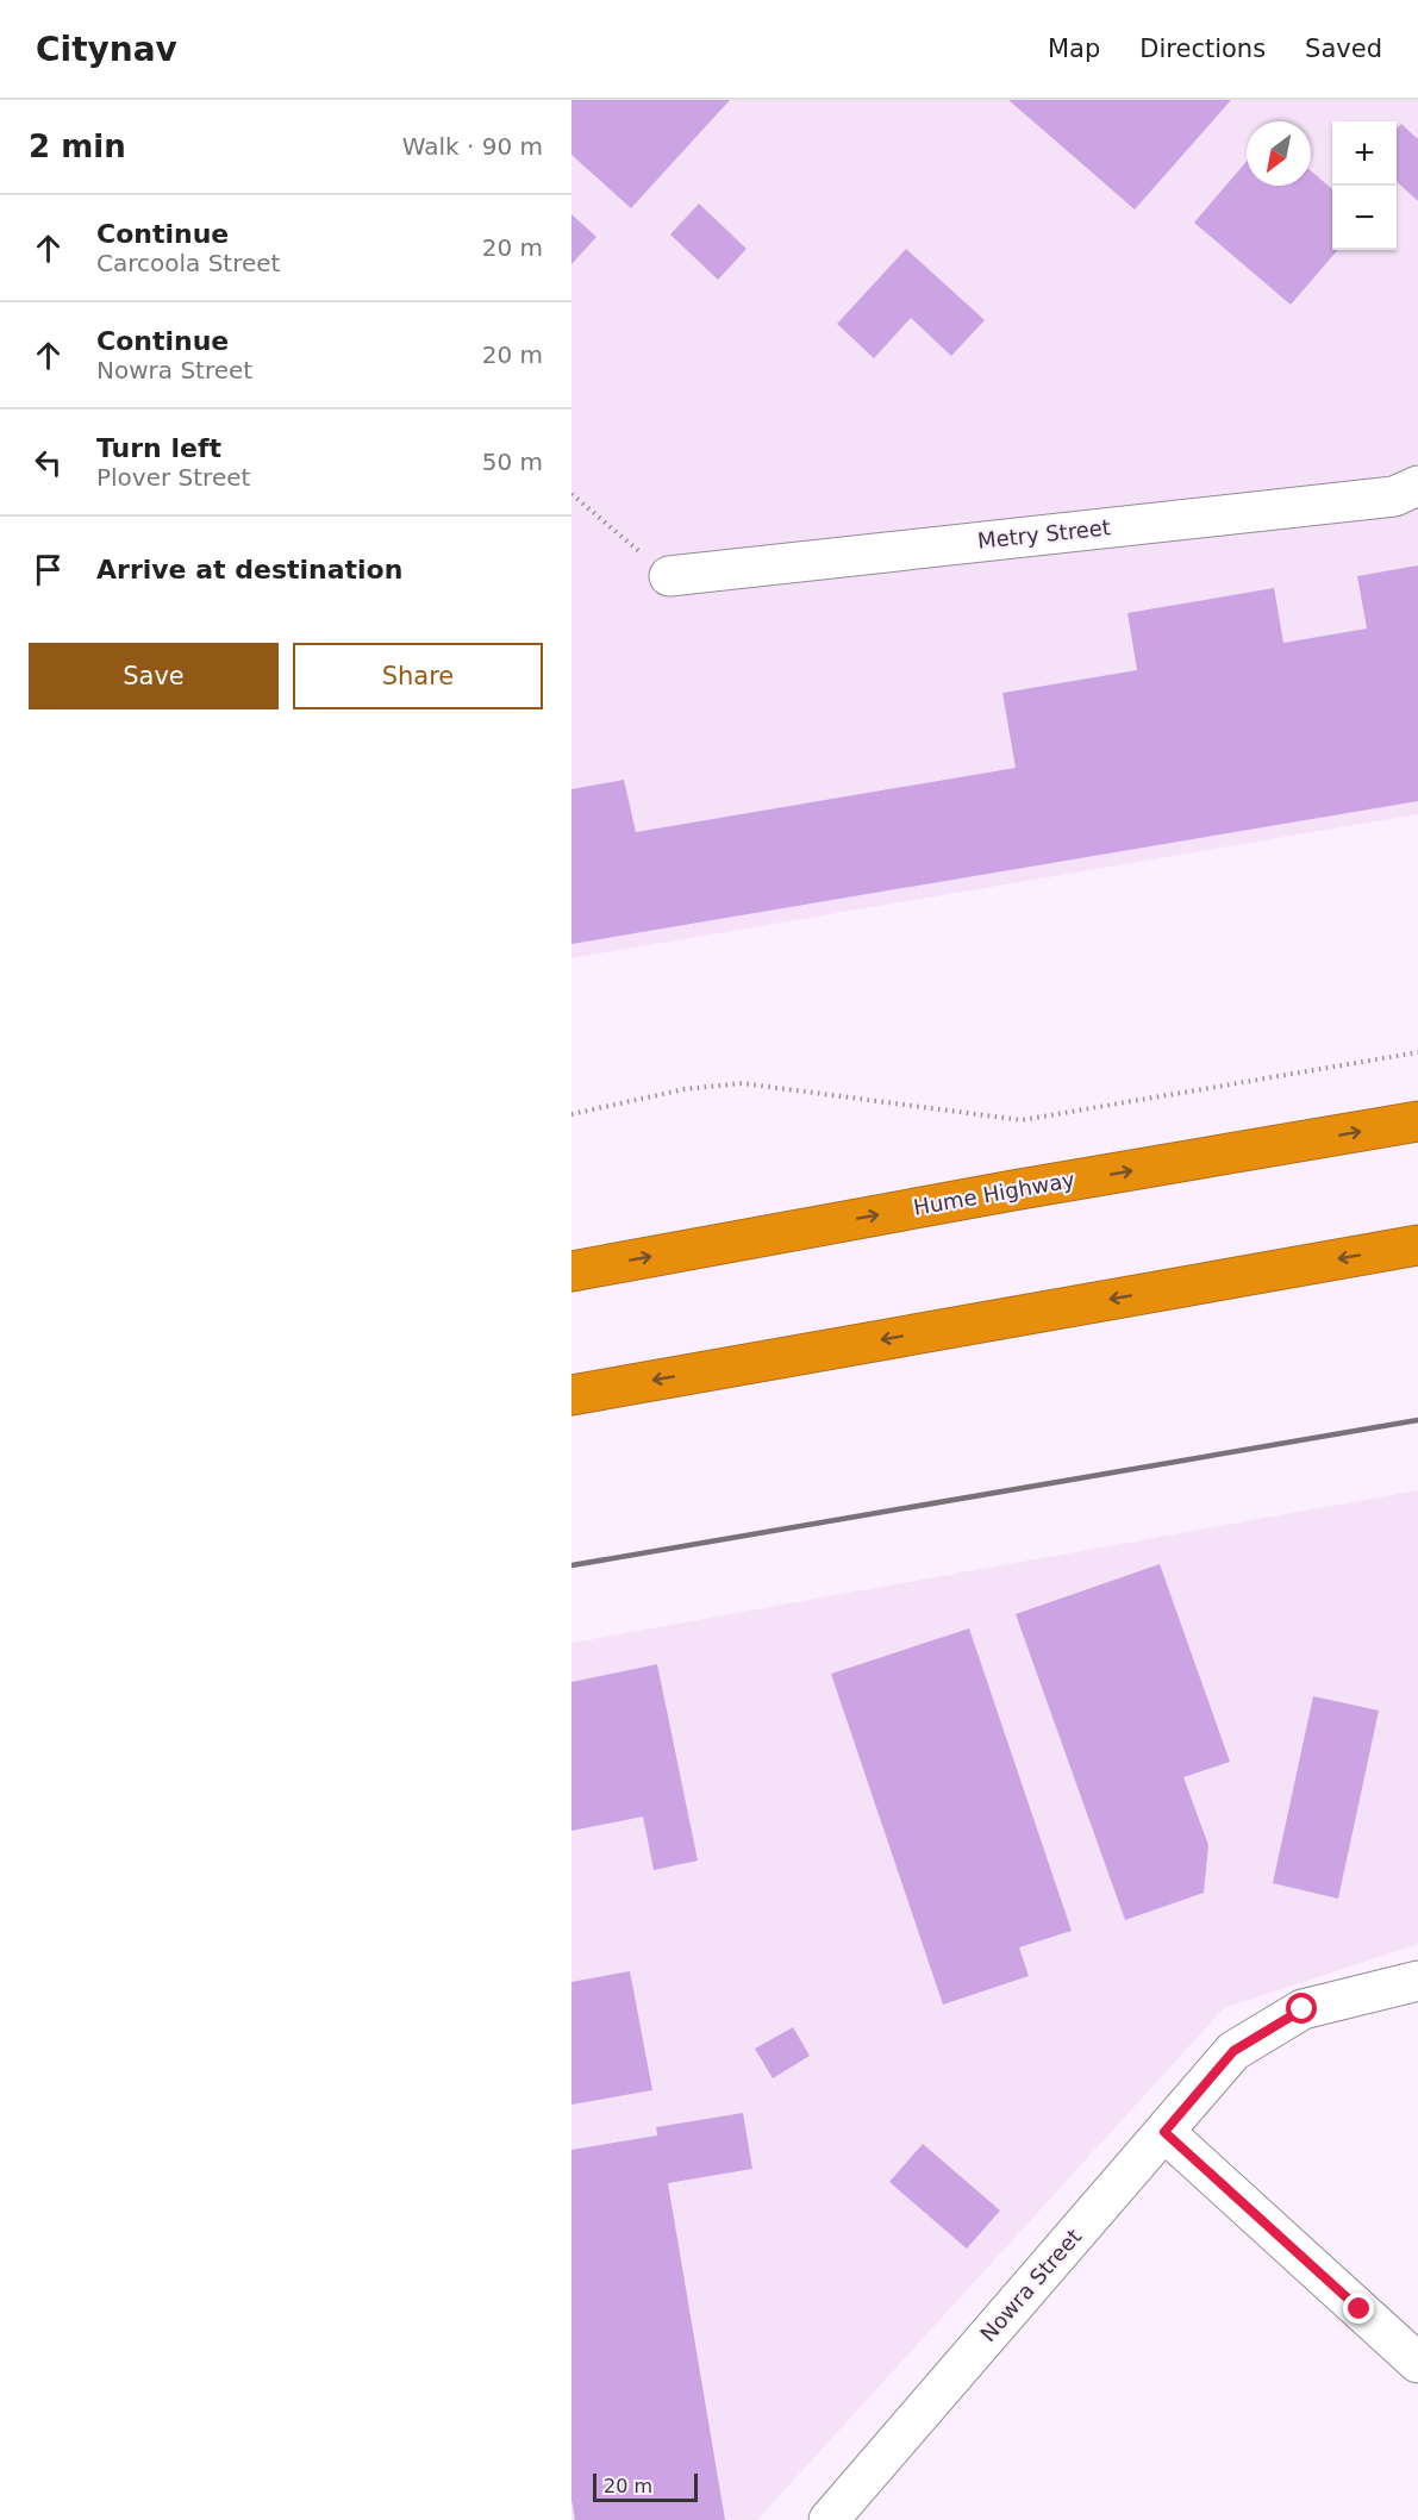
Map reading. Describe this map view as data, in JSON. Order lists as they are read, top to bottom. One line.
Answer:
{"streets":{"highway":["Hume Highway"],"street":["Metry Street","Nowra Street"]},"scale_bar":"20 m","north":"bottom left","page":{"header":"Citynav","nav":["Map","Directions","Saved"],"heading":["2 min","Walk · 90 m"],"map_buttons":["+","−"],"list":[["Continue","Carcoola Street","20 m"],["Continue","Nowra Street","20 m"],["Turn left","Plover Street","50 m"],"Arrive at destination"],"buttons":["Save","Share"],"scale":"20 m"}}
